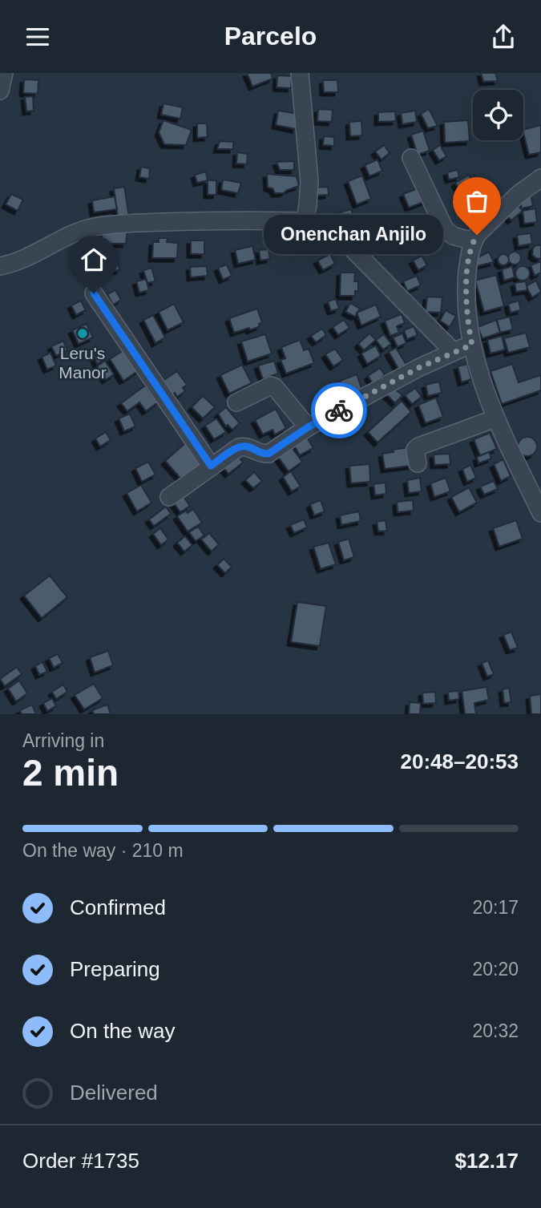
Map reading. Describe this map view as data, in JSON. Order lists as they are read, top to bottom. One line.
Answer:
{"places":["Onenchan Anjilo","Leru's Manor"],"page":{"header":"Parcelo","bubble":"Onenchan Anjilo","heading":["2 min","Arriving in","20:48–20:53"],"panel":["Order #1735","$12.17"],"bar":"On the way · 210 m","list":[["Confirmed","20:17"],["Preparing","20:20"],["On the way","20:32"],"Delivered"]}}
